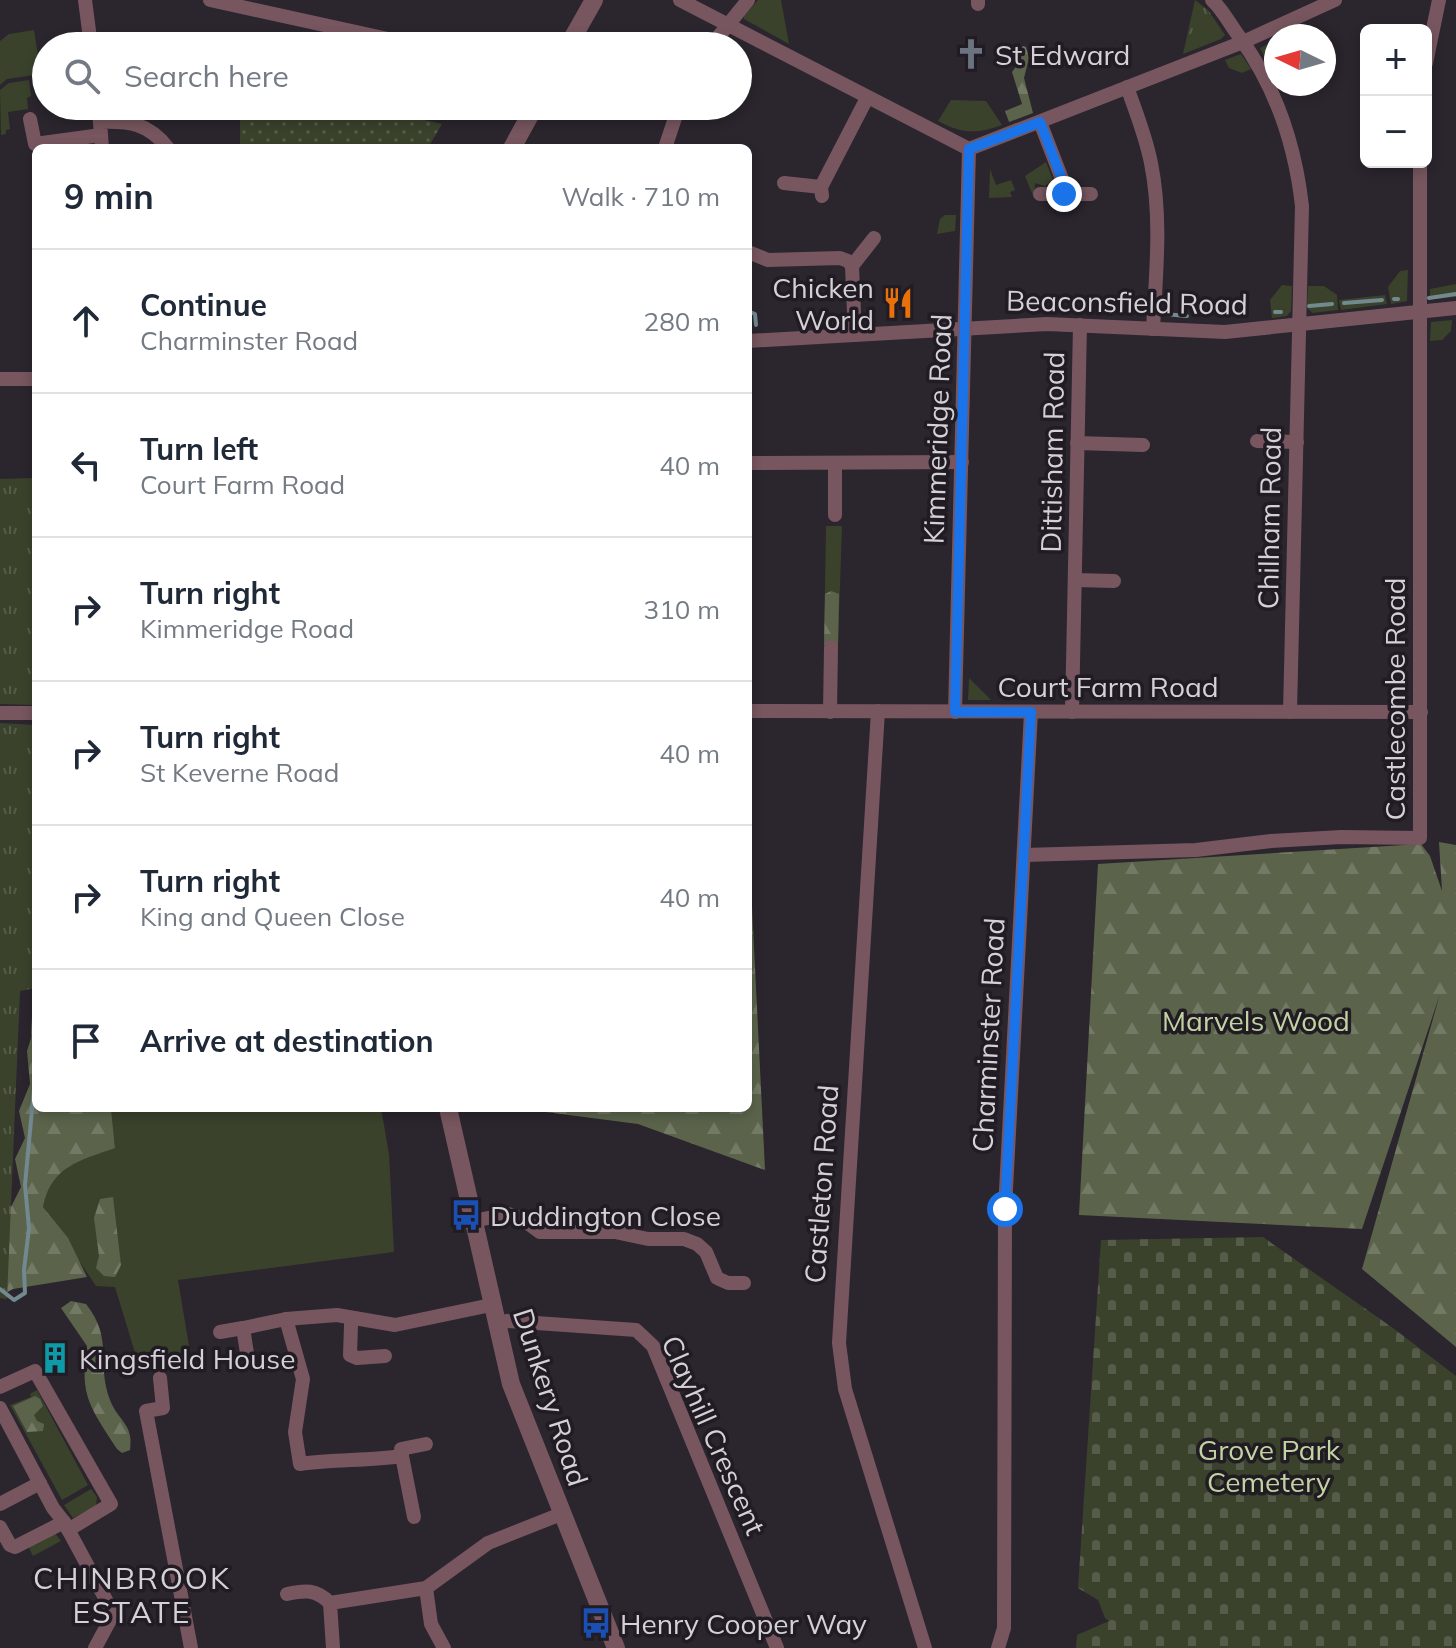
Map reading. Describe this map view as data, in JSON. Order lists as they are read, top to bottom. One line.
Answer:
{"streets":{"street":["Beaconsfield Road","Kimmeridge Road","Dittisham Road","Chilham Road","Court Farm Road","Castlecombe Road","Charminster Road","Castleton Road","Dunkery Road","Clayhill Crescent"]},"crossings":[["Beaconsfield Road","Kimmeridge Road"],["Beaconsfield Road","Dittisham Road"],["Beaconsfield Road","Chilham Road"],["Beaconsfield Road","Castlecombe Road"],["Kimmeridge Road","Court Farm Road"],["Dittisham Road","Court Farm Road"],["Chilham Road","Court Farm Road"],["Court Farm Road","Castlecombe Road"],["Court Farm Road","Charminster Road"],["Court Farm Road","Castleton Road"],["Castlecombe Road","Charminster Road"],["Dunkery Road","Clayhill Crescent"]],"districts":["CHINBROOK ESTATE"],"parks":["Marvels Wood","Grove Park Cemetery"],"places":{"church":["St Edward"],"restaurant":["Chicken World"],"bus stop":["Duddington Close","Henry Cooper Way"],"building":["Kingsfield House"]},"north":"left","page":{"map_buttons":["+","−"],"search":"Search here","heading":["9 min","Walk · 710 m"],"list":[["Continue","Charminster Road","280 m"],["Turn left","Court Farm Road","40 m"],["Turn right","Kimmeridge Road","310 m"],["Turn right","St Keverne Road","40 m"],["Turn right","King and Queen Close","40 m"],"Arrive at destination"]}}
